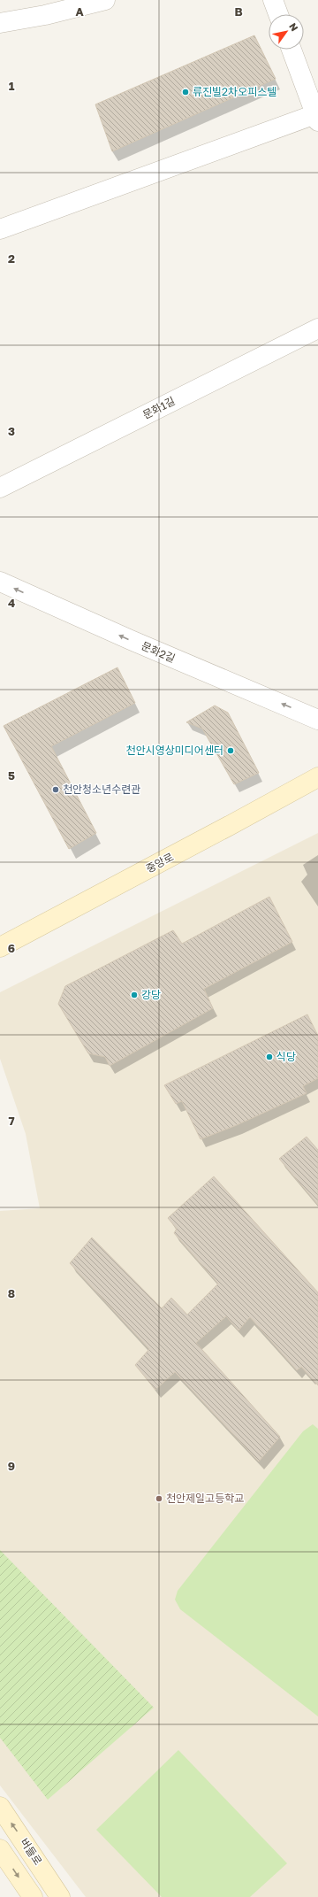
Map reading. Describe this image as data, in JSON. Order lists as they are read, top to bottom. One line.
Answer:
{"streets":{"street":["문화1길","문화2길","중앙로","버들로"]},"one_way":["문화2길"],"places":["류진빌2차오피스텔","천안시영상미디어센터","천안청소년수련관","강당","식당","천안제일고등학교"],"north":"top right","grid":{"columns":["A","B"],"rows":["1","2","3","4","5","6","7","8","9"]}}
